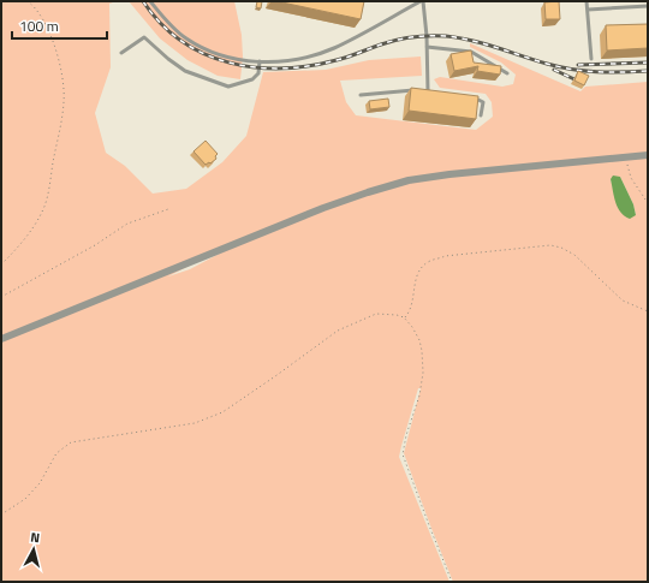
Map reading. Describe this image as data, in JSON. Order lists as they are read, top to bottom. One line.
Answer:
{"scale_bar":"100 m","north":"top"}
